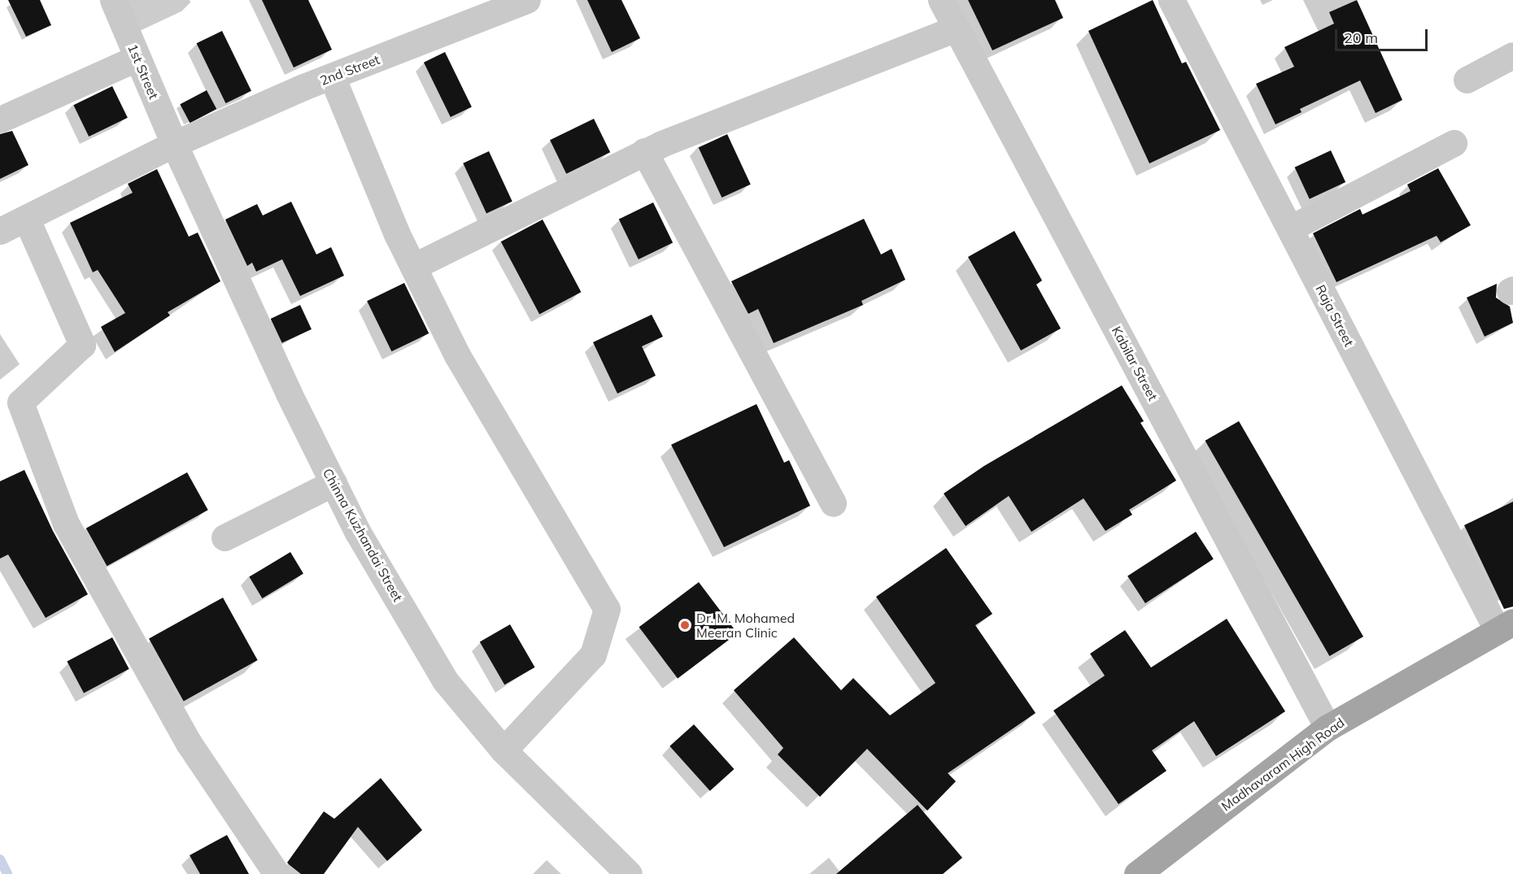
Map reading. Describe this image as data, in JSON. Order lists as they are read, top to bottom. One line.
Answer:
{"streets":{"main road":["Madhavaram High Road"],"street":["2nd Street","1st Street","Raja Street","Kabilar Street","Chinna Kuzhandai Street"]},"crossings":[["2nd Street","1st Street"],["2nd Street","Chinna Kuzhandai Street"],["1st Street","Chinna Kuzhandai Street"],["Raja Street","Madhavaram High Road"],["Kabilar Street","Madhavaram High Road"]],"places":["Dr. M. Mohamed Meeran Clinic"],"scale_bar":"20 m"}
